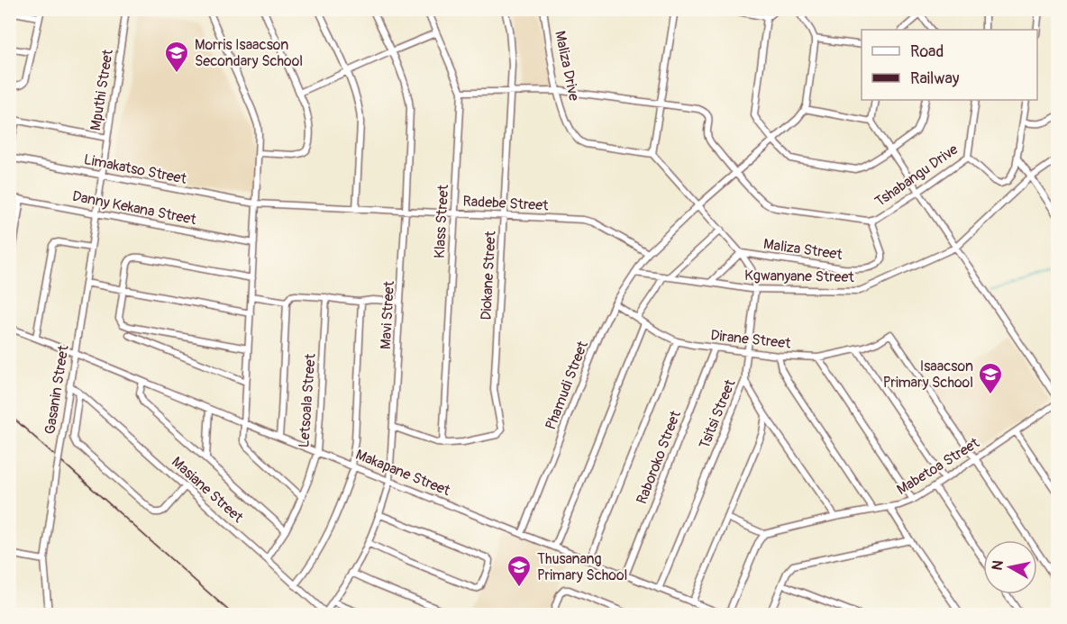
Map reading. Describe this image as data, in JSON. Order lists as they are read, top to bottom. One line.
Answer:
{"streets":{"street":["Maliza Drive","Mputhi Street","Limakatso Street","Tshabangu Drive","Radebe Street","Danny Kekana Street","Klass Street","Maliza Street","Diokane Street","Kgwanyane Street","Mavi Street","Dirane Street","Phamudi Street","Gasanin Street","Letsoala Street","Tsitsi Street","Raboroko Street","Mabetoa Street","Makapane Street","Masiane Street"]},"crossings":[["Maliza Drive","Tshabangu Drive"],["Mputhi Street","Limakatso Street"],["Mputhi Street","Gasanin Street"],["Limakatso Street","Radebe Street"],["Limakatso Street","Gasanin Street"],["Tshabangu Drive","Klass Street"],["Tshabangu Drive","Maliza Street"],["Tshabangu Drive","Diokane Street"],["Tshabangu Drive","Phamudi Street"],["Radebe Street","Klass Street"],["Radebe Street","Diokane Street"],["Radebe Street","Mavi Street"],["Radebe Street","Phamudi Street"],["Danny Kekana Street","Gasanin Street"],["Klass Street","Diokane Street"],["Maliza Street","Phamudi Street"],["Maliza Street","Tsitsi Street"],["Diokane Street","Mavi Street"],["Kgwanyane Street","Phamudi Street"],["Kgwanyane Street","Tsitsi Street"],["Mavi Street","Makapane Street"],["Mavi Street","Masiane Street"],["Dirane Street","Phamudi Street"],["Dirane Street","Tsitsi Street"],["Dirane Street","Raboroko Street"],["Dirane Street","Mabetoa Street"],["Phamudi Street","Makapane Street"],["Gasanin Street","Makapane Street"],["Gasanin Street","Masiane Street"],["Letsoala Street","Makapane Street"],["Letsoala Street","Masiane Street"],["Tsitsi Street","Makapane Street"],["Raboroko Street","Makapane Street"]],"places":{"school or university":["Morris Isaacson Secondary School","Isaacson Primary School","Thusanang Primary School"]},"legend":["Road","Railway"],"north":"left"}
